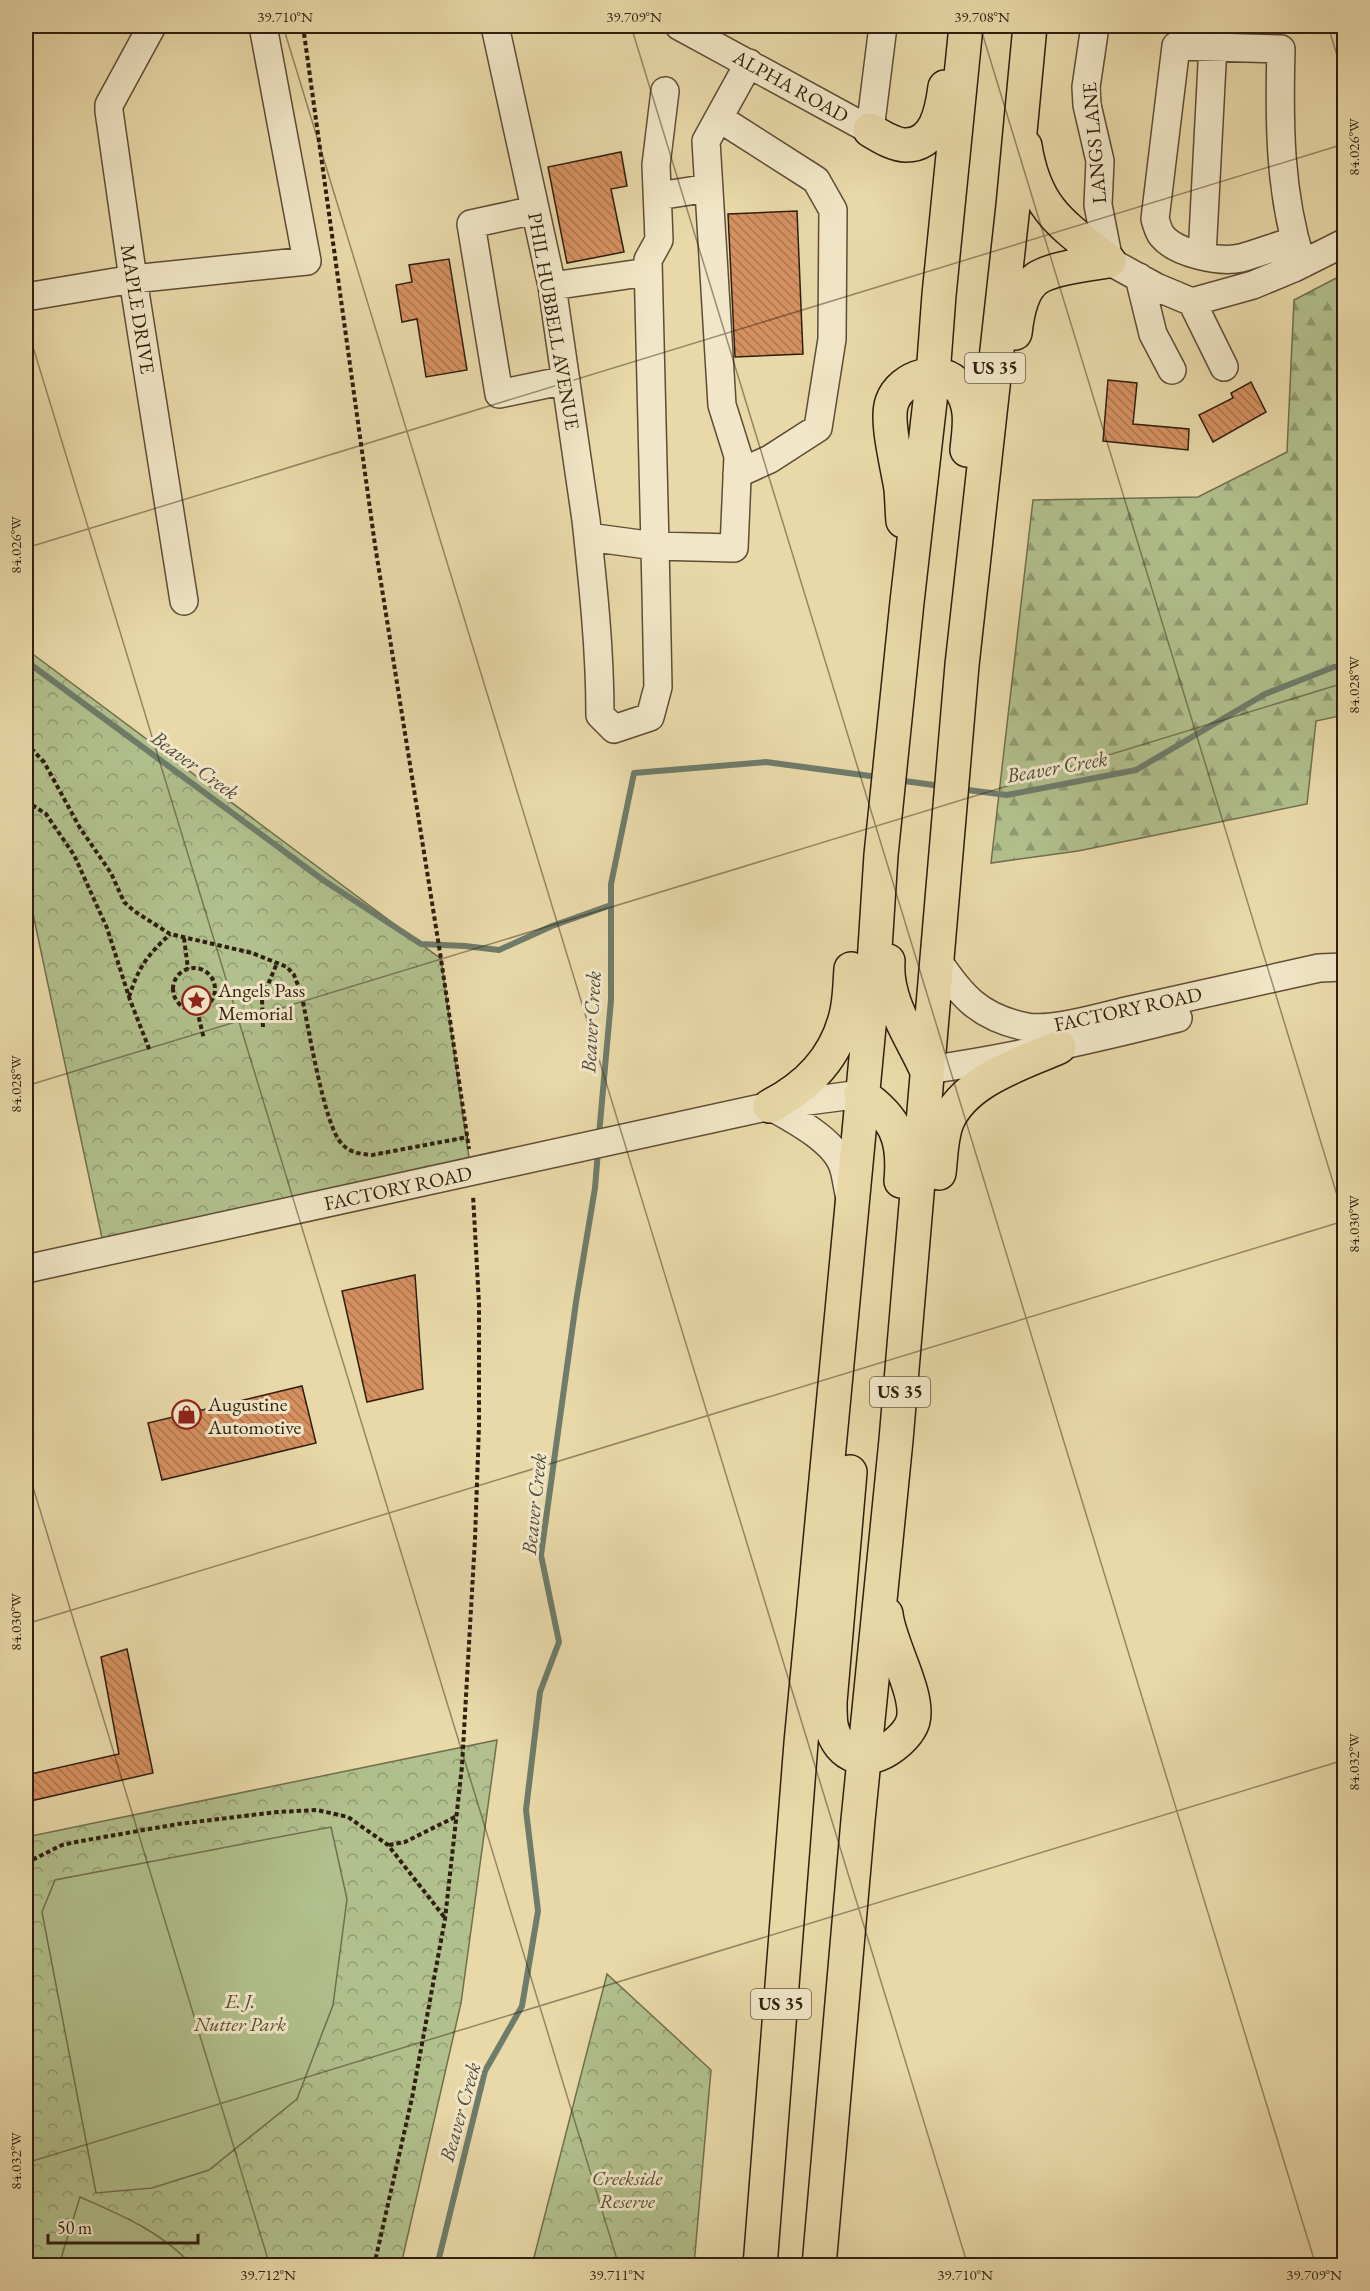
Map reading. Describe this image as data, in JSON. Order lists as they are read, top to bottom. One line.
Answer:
{"streets":{"highway":["US 35"],"street":["ALPHA ROAD","LANGS LANE","MAPLE DRIVE","PHIL HUBBELL AVENUE","FACTORY ROAD"]},"crossings":[["US 35","FACTORY ROAD"]],"water":["Beaver Creek"],"parks":["E. J. Nutter Park","Creekside Reserve"],"places":{"place":["Angels Pass Memorial"],"shop":["Augustine Automotive"]},"scale_bar":"50 m","coordinates":["39.710°N","39.709°N","39.708°N","84.026°W","84.028°W","84.030°W","84.032°W","39.712°N","39.711°N"]}
